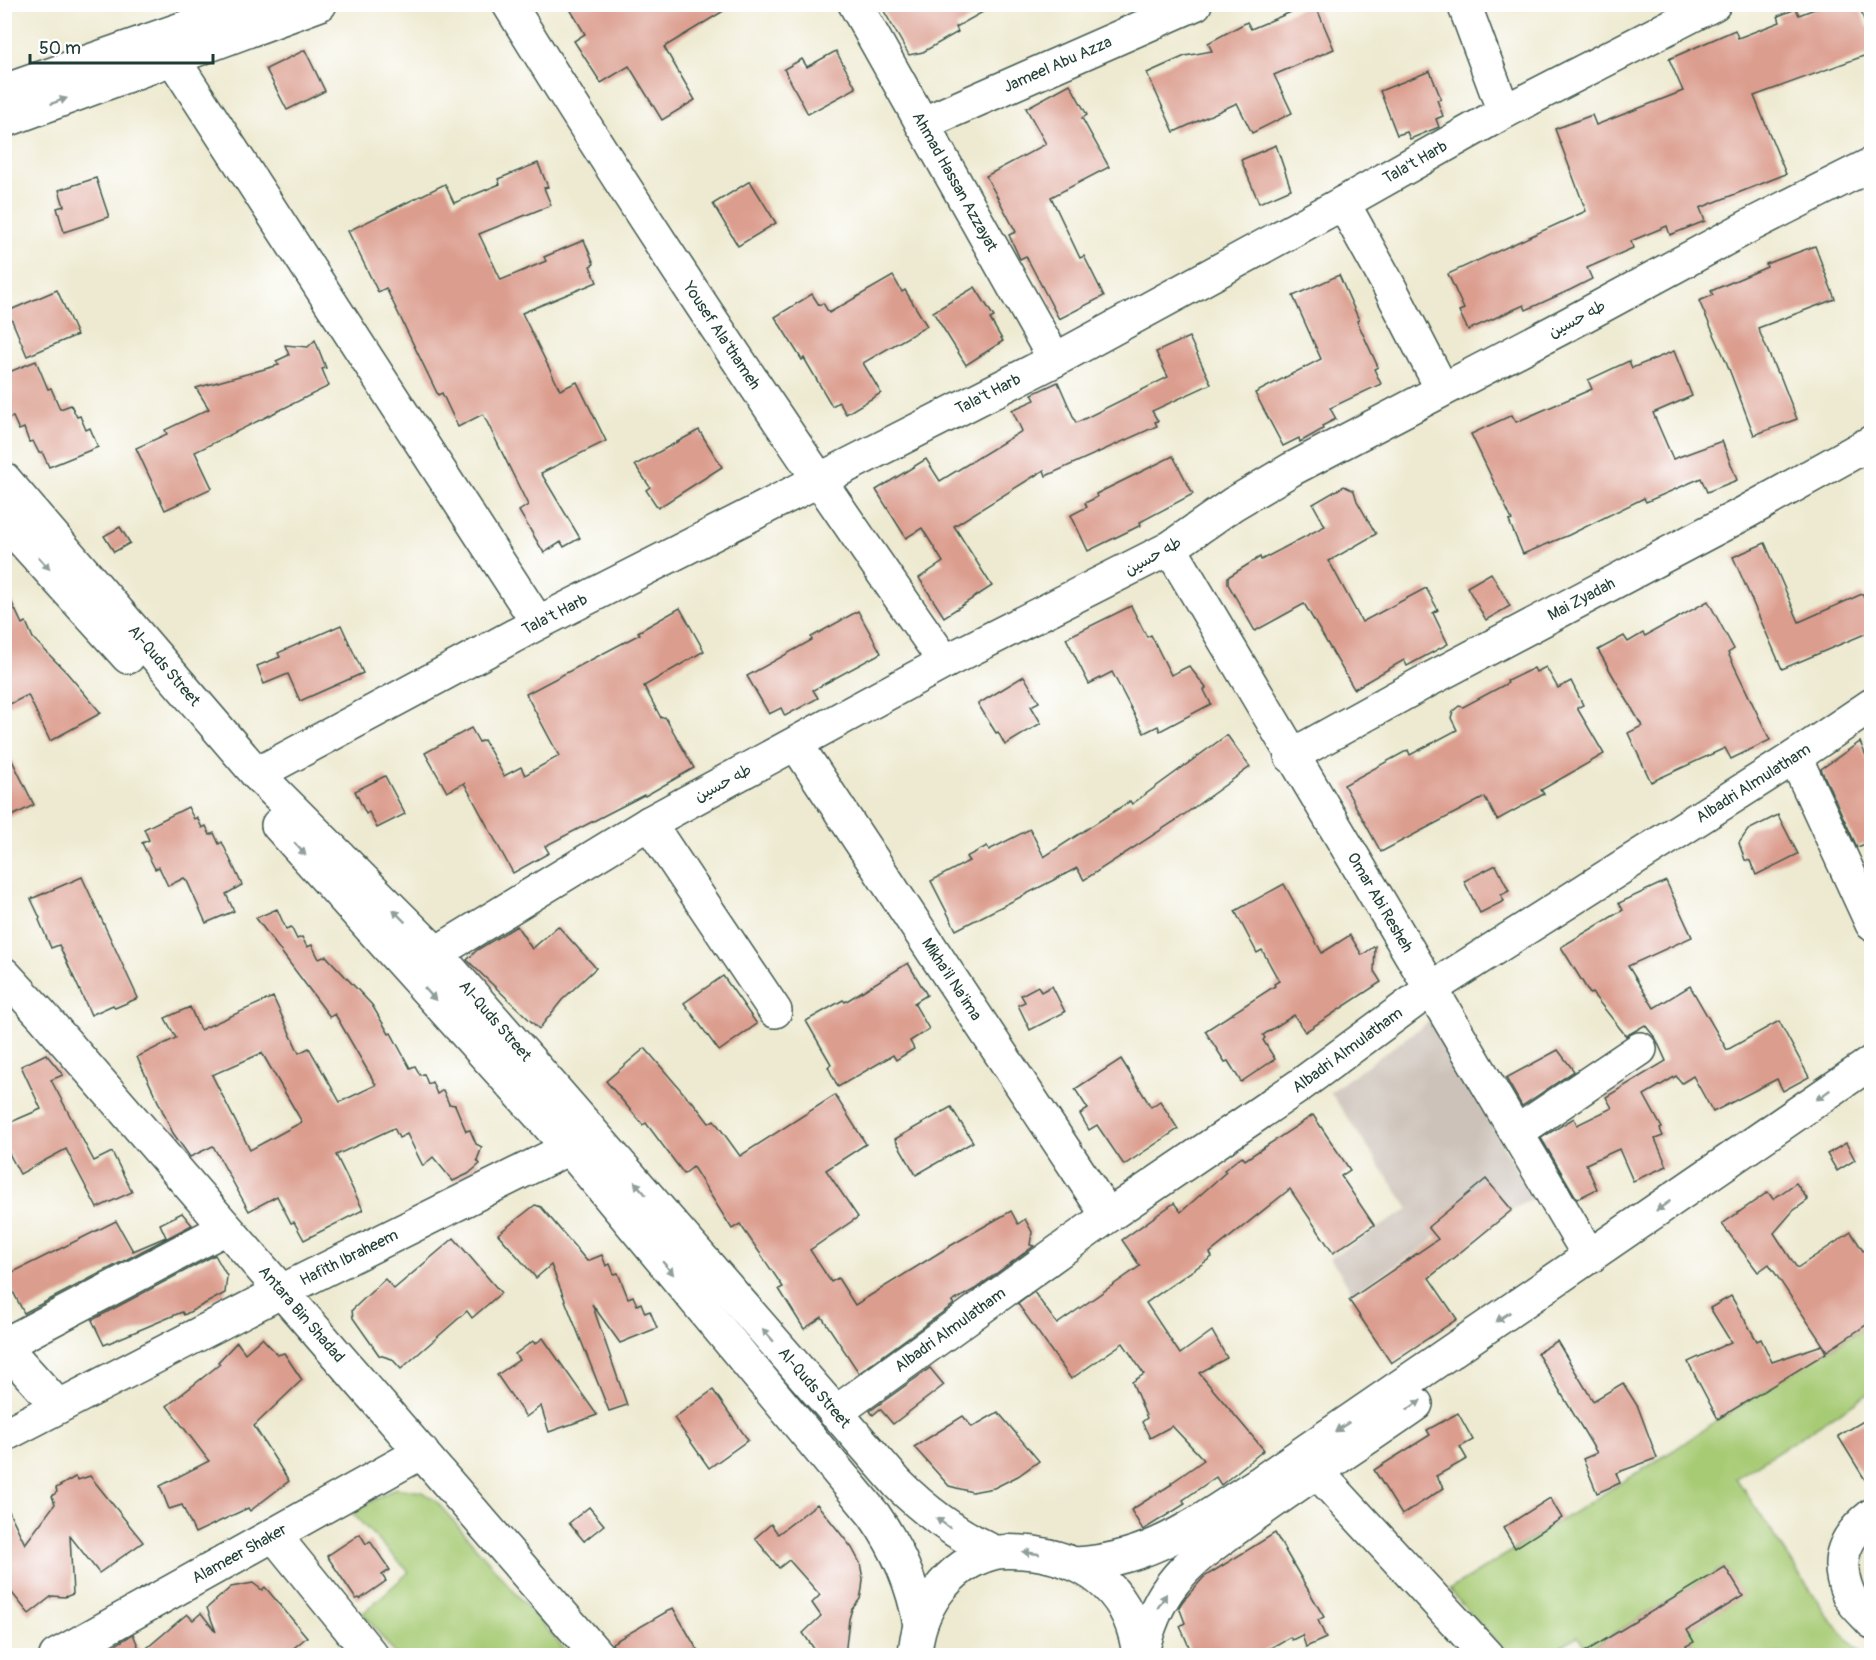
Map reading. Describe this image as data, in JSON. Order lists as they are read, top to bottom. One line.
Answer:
{"streets":{"street":["Jameel Abu Azza","Tala't Harb","Ahmad Hassan Azzayat","طه حسين","Yousef Ala'thameh","Mai Zyadah","Al-Quds Street","Albadri Almulatham","Omar Abi Resheh","Mikha'il Na'ima","Hafith Ibraheem","Antara Bin Shadad","Alameer Shaker"]},"crossings":[["Jameel Abu Azza","Ahmad Hassan Azzayat"],["Tala't Harb","Ahmad Hassan Azzayat"],["Tala't Harb","Yousef Ala'thameh"],["Tala't Harb","Al-Quds Street"],["طه حسين","Yousef Ala'thameh"],["طه حسين","Al-Quds Street"],["طه حسين","Omar Abi Resheh"],["طه حسين","Mikha'il Na'ima"],["Mai Zyadah","Omar Abi Resheh"],["Al-Quds Street","Albadri Almulatham"],["Albadri Almulatham","Omar Abi Resheh"],["Albadri Almulatham","Mikha'il Na'ima"],["Hafith Ibraheem","Antara Bin Shadad"],["Antara Bin Shadad","Alameer Shaker"]],"scale_bar":"50 m"}
